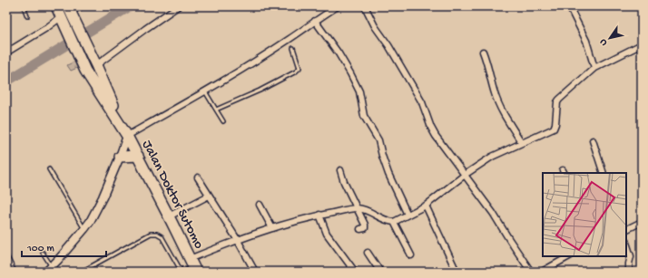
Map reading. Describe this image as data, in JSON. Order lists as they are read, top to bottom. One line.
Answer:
{"streets":{"highway":["Jalan Doktor Sutomo"]},"scale_bar":"100 m","north":"bottom left"}
